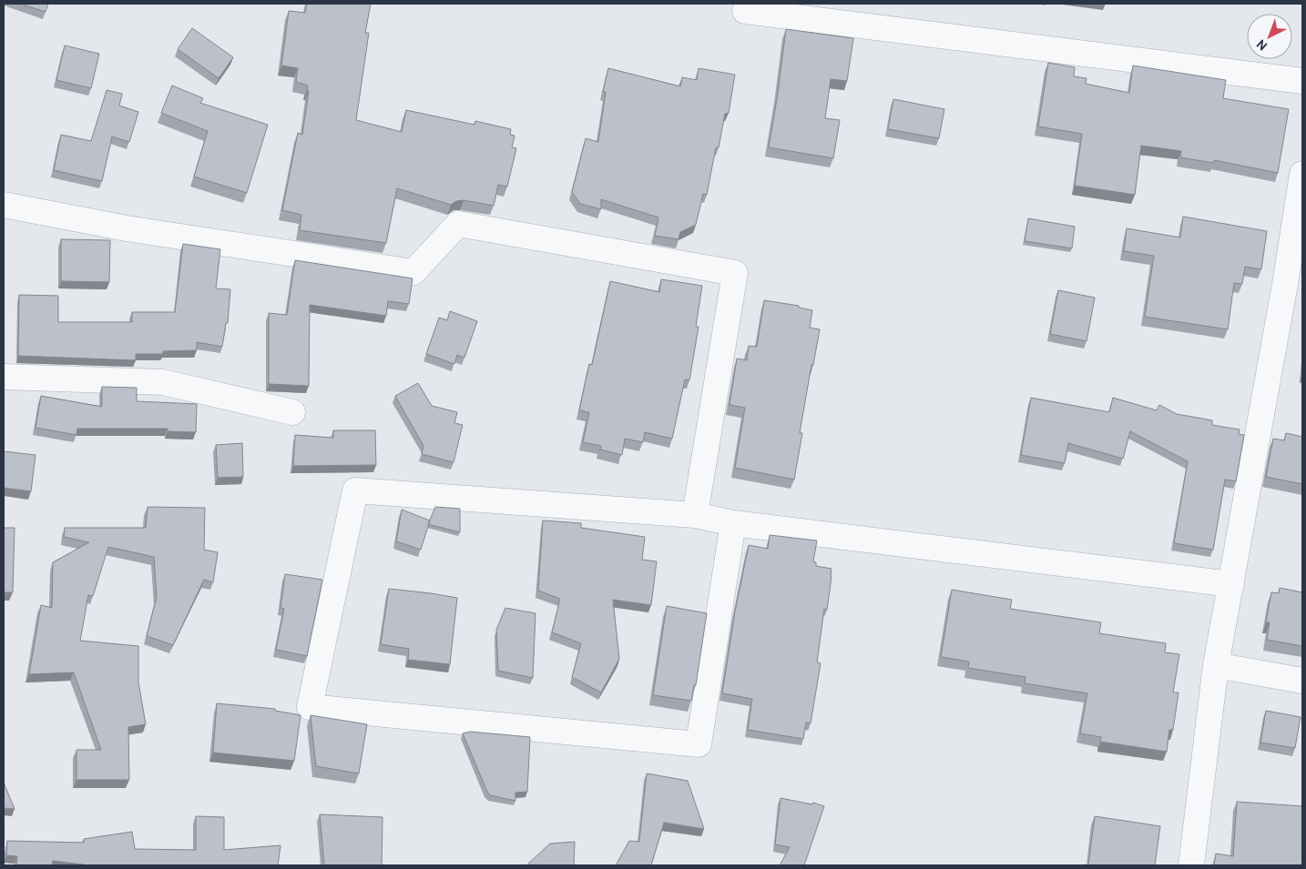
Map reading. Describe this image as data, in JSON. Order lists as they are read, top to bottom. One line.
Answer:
{"north":"bottom left"}
